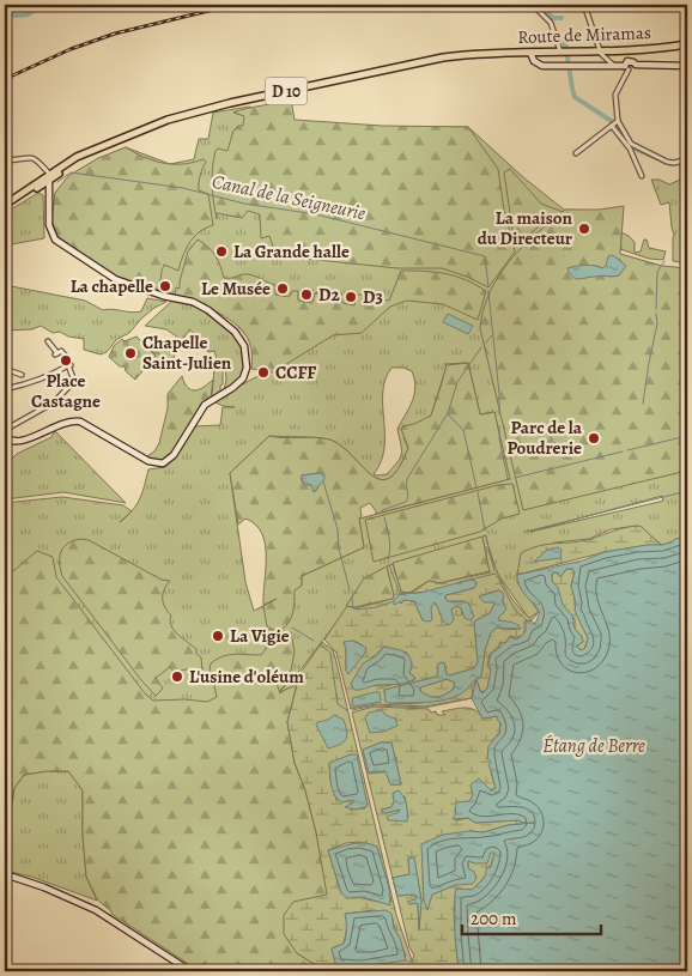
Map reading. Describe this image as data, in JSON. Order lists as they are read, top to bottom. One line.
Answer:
{"streets":{"main road":["Route de Miramas","D 10"]},"crossings":[["Route de Miramas","D 10"]],"water":["Canal de la Seigneurie","Étang de Berre"],"places":["La maison du Directeur","La Grande halle","La chapelle","Le Musée","D2","D3","Chapelle Saint-Julien","Place Castagne","CCFF","Parc de la Poudrerie","La Vigie","L'usine d'oléum"],"scale_bar":"200 m"}
